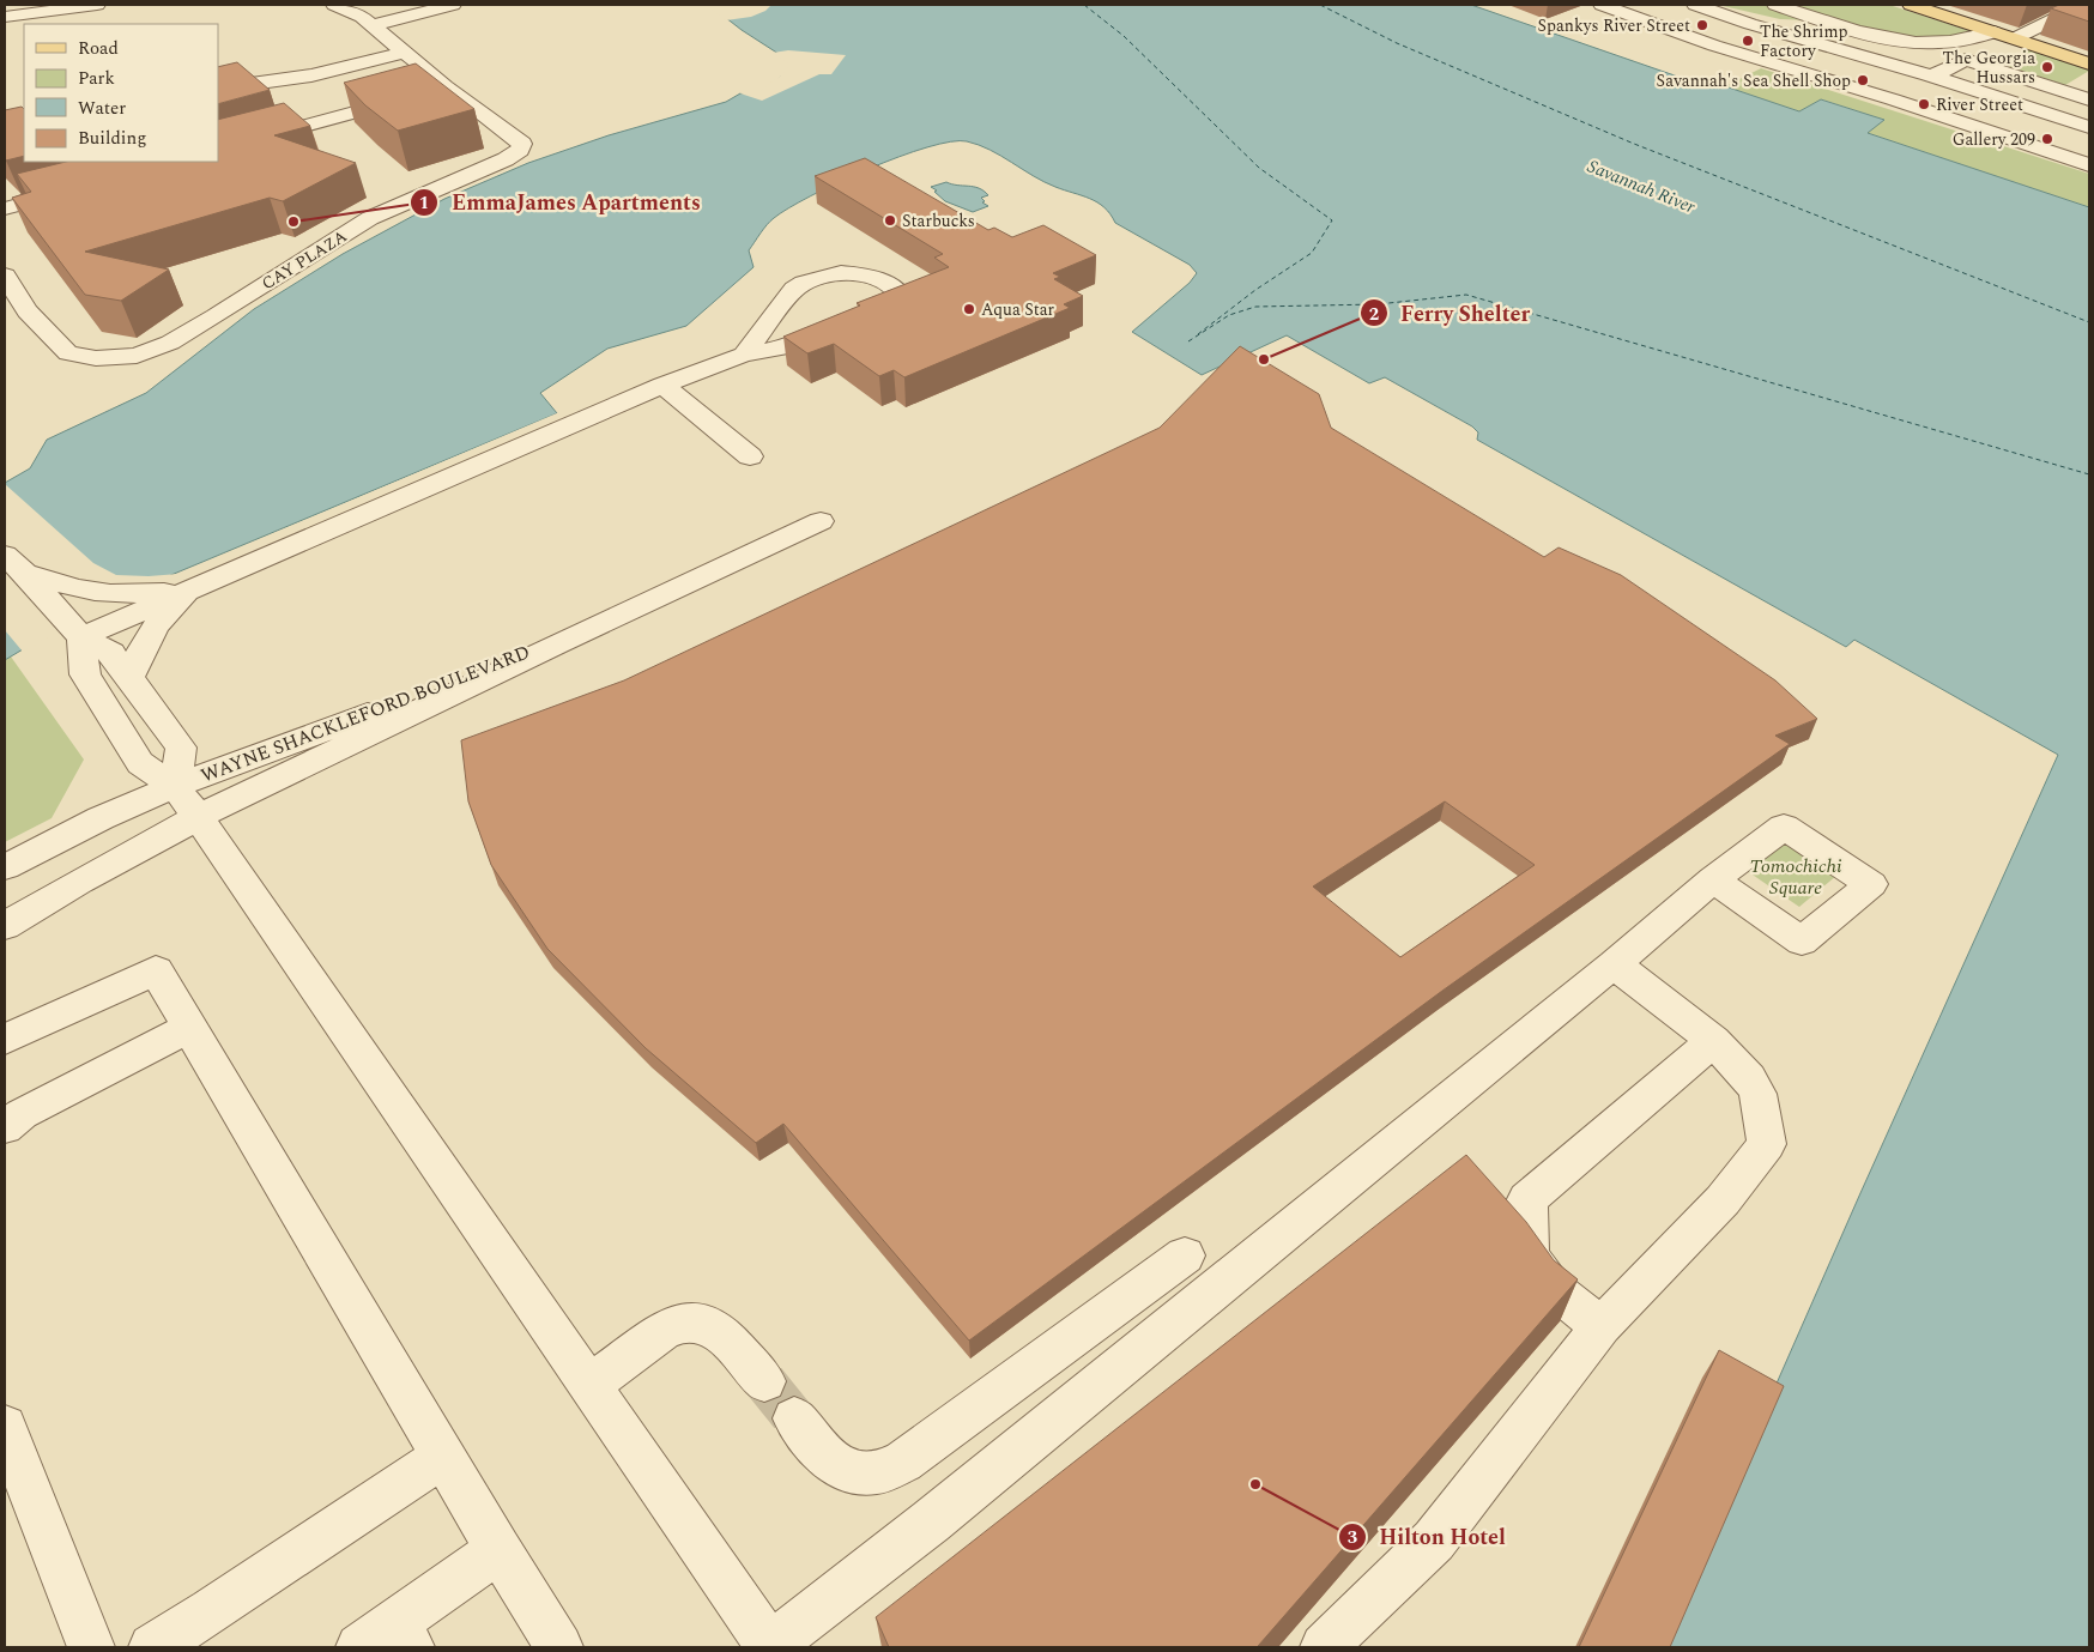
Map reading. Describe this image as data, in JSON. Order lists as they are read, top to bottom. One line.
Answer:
{"streets":{"street":["CAY PLAZA","WAYNE SHACKLEFORD BOULEVARD"]},"water":["Savannah River"],"parks":["Tomochichi Square"],"places":["Spankys River Street","The Shrimp Factory","The Georgia Hussars","Savannah's Sea Shell Shop","River Street","Gallery 209","Starbucks","EmmaJames Apartments","Aqua Star","Ferry Shelter","Hilton Hotel"],"legend":["Road","Park","Water","Building"]}
